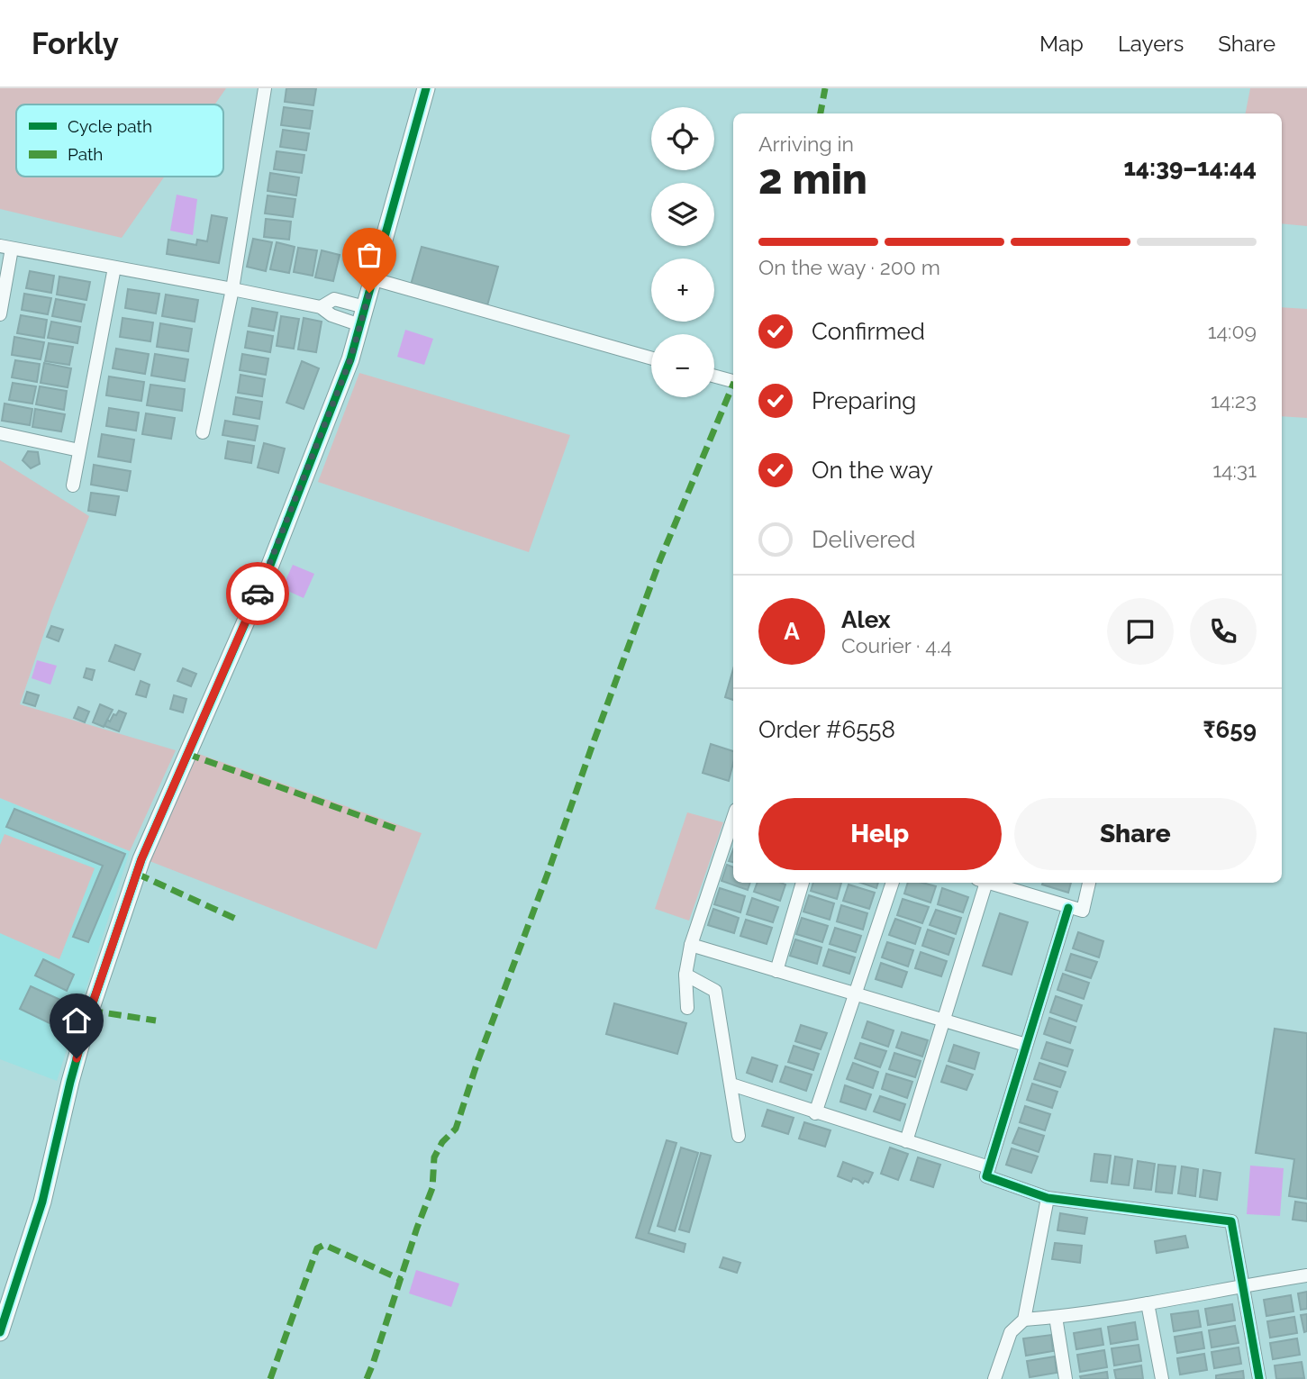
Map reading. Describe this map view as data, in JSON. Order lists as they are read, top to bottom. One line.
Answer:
{"legend":["Cycle path","Path"],"page":{"header":"Forkly","nav":["Map","Layers","Share"],"map_buttons":["+","−"],"heading":["2 min","Arriving in","14:39–14:44"],"panel":["Alex","Courier · 4.4","Order #6558","₹659"],"bar":"On the way · 200 m","list":[["Confirmed","14:09"],["Preparing","14:23"],["On the way","14:31"],"Delivered"],"round":"A","buttons":["Help","Share"]}}
